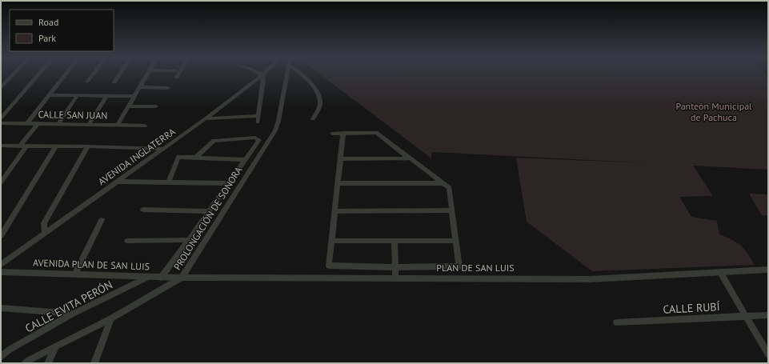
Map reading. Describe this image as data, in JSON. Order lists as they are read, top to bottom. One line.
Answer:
{"streets":{"street":["CALLE SAN JUAN","AVENIDA INGLATERRA","PROLONGACIÓN DE SONORA","AVENIDA PLAN DE SAN LUIS","PLAN DE SAN LUIS","CALLE EVITA PERÓN","CALLE RUBÍ"]},"crossings":[["PROLONGACIÓN DE SONORA","AVENIDA PLAN DE SAN LUIS"],["PROLONGACIÓN DE SONORA","PLAN DE SAN LUIS"],["AVENIDA PLAN DE SAN LUIS","PLAN DE SAN LUIS"],["AVENIDA PLAN DE SAN LUIS","CALLE EVITA PERÓN"]],"parks":["Panteón Municipal de Pachuca"],"legend":["Road","Park"]}
